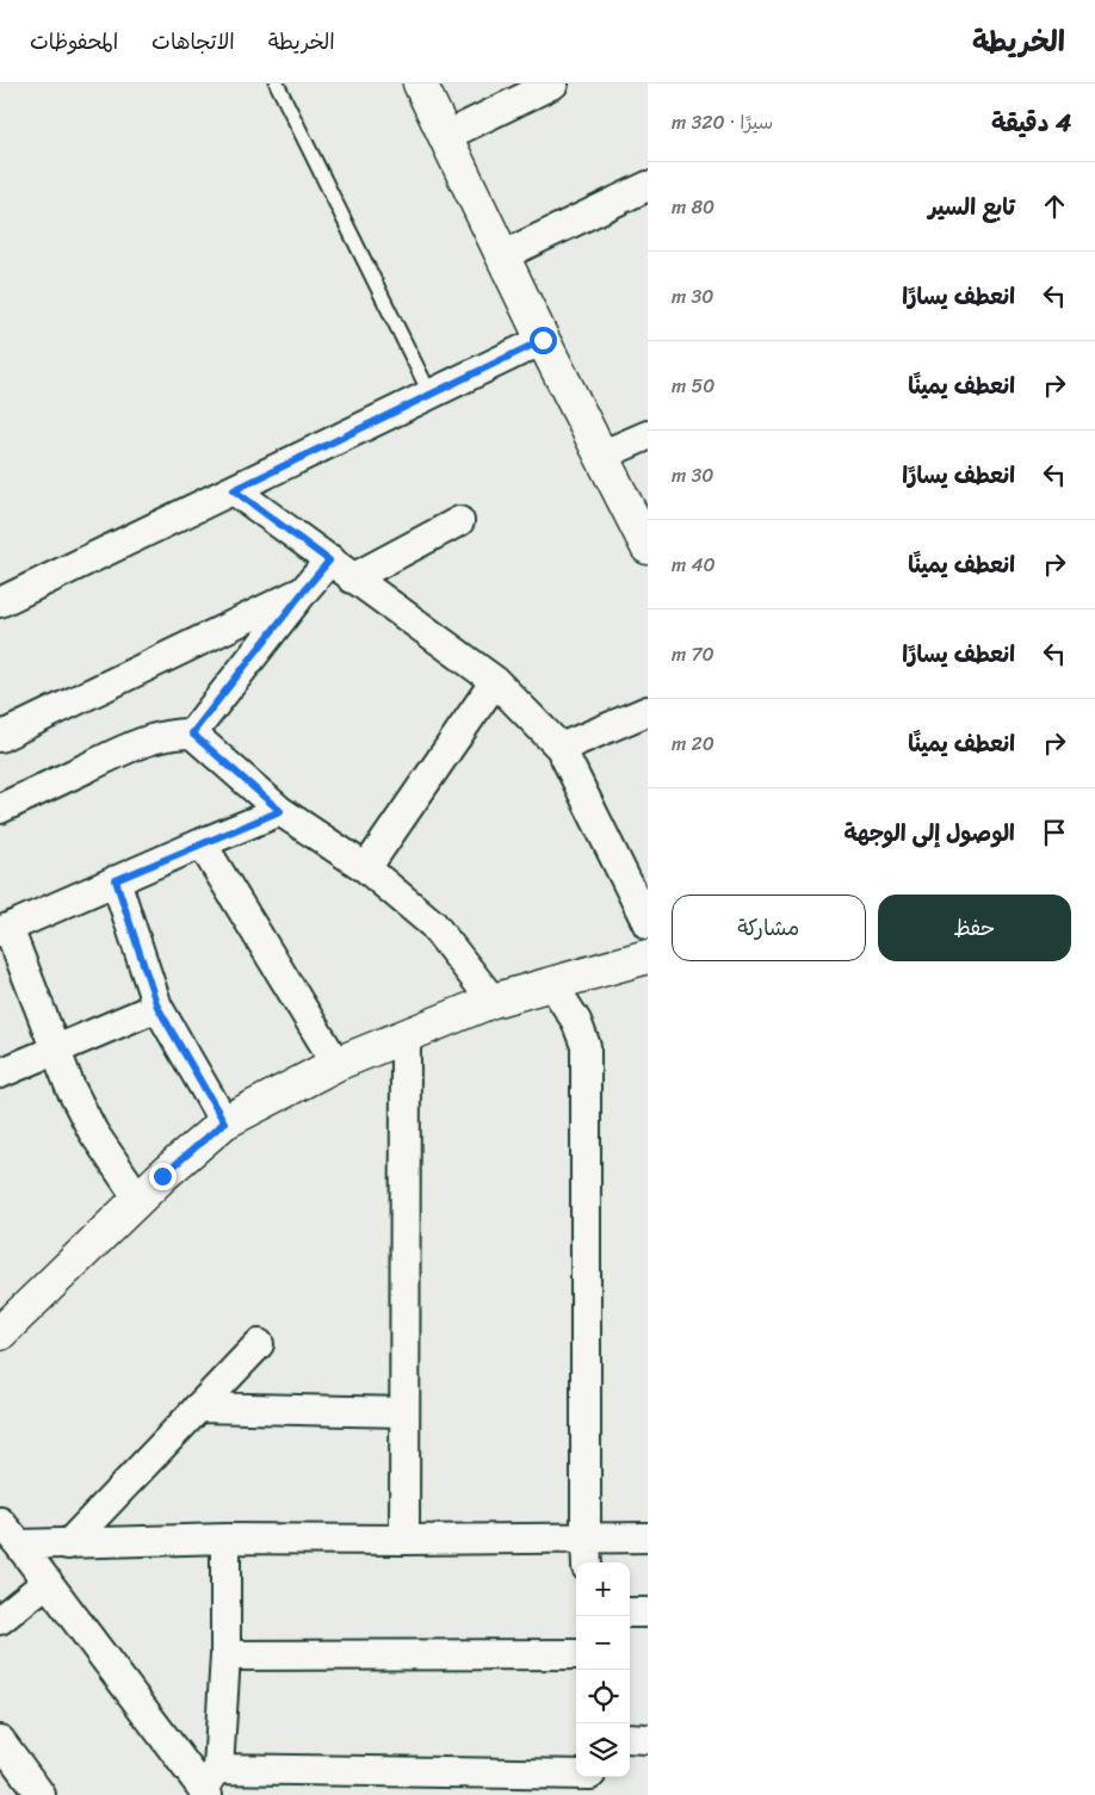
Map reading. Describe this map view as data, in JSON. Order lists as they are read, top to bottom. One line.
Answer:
{"page":{"header":"الخريطة","nav":["الخريطة","الاتجاهات","المحفوظات"],"heading":["4 دقيقة","سيرًا · 320 m"],"list":[["تابع السير","80 m"],["انعطف يسارًا","30 m"],["انعطف يمينًا","50 m"],["انعطف يسارًا","30 m"],["انعطف يمينًا","40 m"],["انعطف يسارًا","70 m"],["انعطف يمينًا","20 m"],"الوصول إلى الوجهة"],"buttons":["حفظ","مشاركة"],"map_buttons":["+","−"]}}
